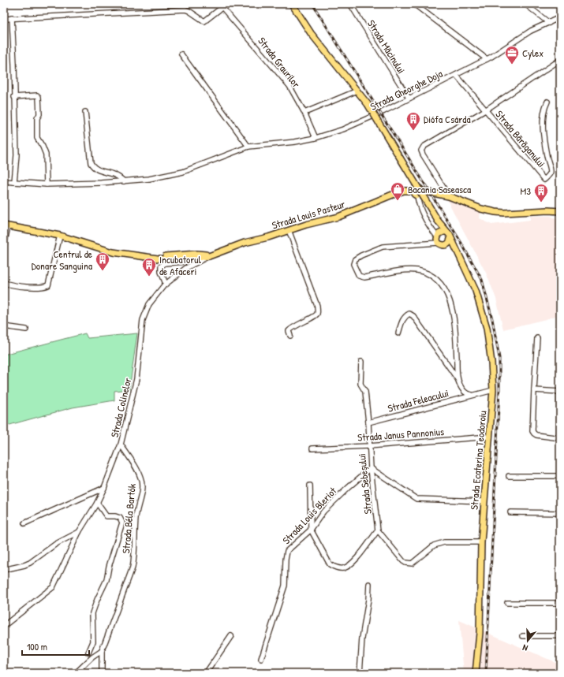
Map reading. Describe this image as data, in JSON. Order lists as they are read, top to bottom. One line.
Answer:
{"streets":{"main road":["Strada Louis Pasteur","Strada Ecaterina Teodoroiu"],"street":["Strada Măcinului","Strada Graurilor","Strada Gheorghe Doja","Strada Bărăganului","Strada Feleacului","Strada Colinelor","Strada Janus Pannonius","Strada Sebeșului","Strada Louis Bleriot","Strada Béla Bartók"]},"crossings":[["Strada Măcinului","Strada Gheorghe Doja"],["Strada Graurilor","Strada Gheorghe Doja"],["Strada Gheorghe Doja","Strada Bărăganului"],["Strada Louis Pasteur","Strada Colinelor"],["Strada Feleacului","Strada Ecaterina Teodoroiu"],["Strada Feleacului","Strada Sebeșului"],["Strada Colinelor","Strada Béla Bartók"],["Strada Janus Pannonius","Strada Ecaterina Teodoroiu"],["Strada Janus Pannonius","Strada Sebeșului"],["Strada Sebeșului","Strada Louis Bleriot"]],"places":{"office":["Cylex"],"building":["Diófa Csárda","M3","Centrul de Donare Sanguina","Incubatorul de Afaceri"],"shop":["Bacania Saseasca"]},"scale_bar":"100 m","north":"bottom"}
